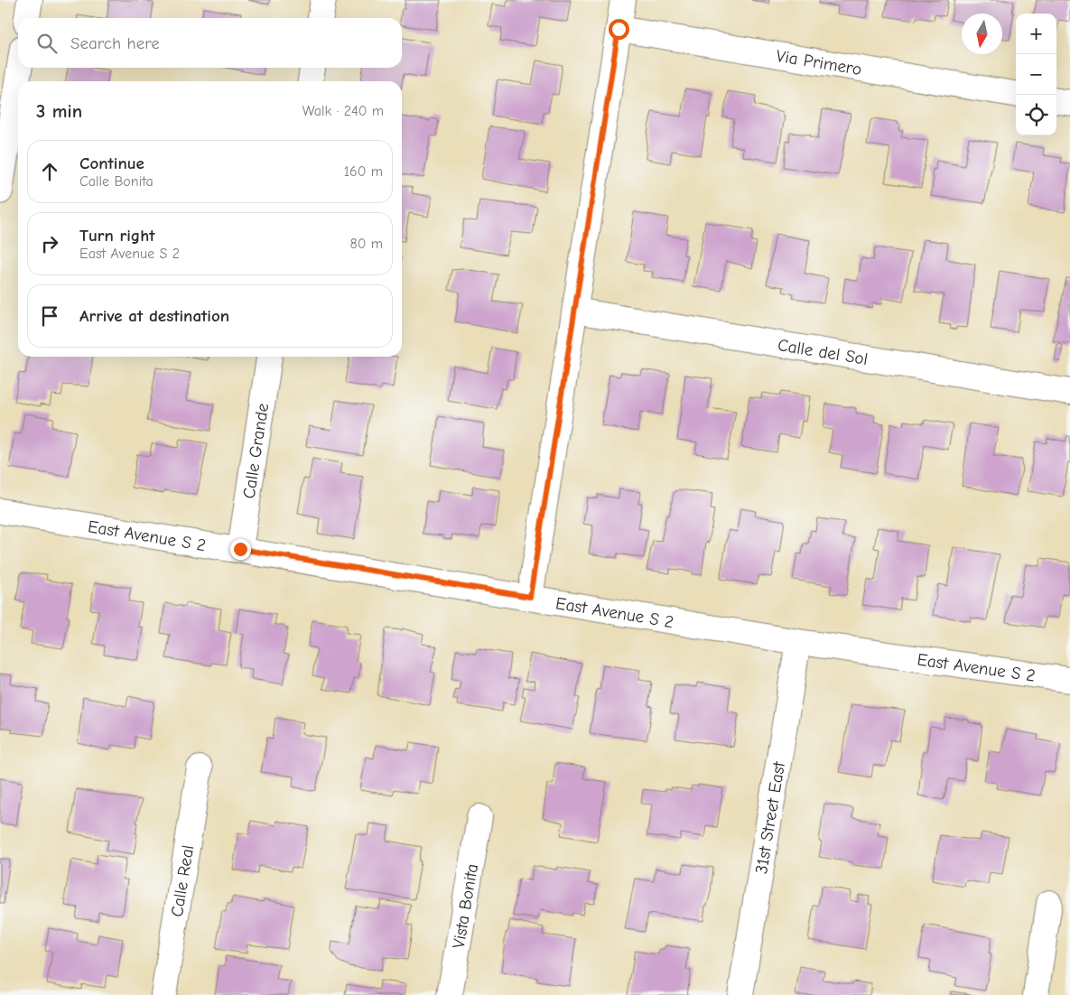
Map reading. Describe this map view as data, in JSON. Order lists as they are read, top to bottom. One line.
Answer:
{"streets":{"street":["Via Primero","Calle del Sol","Calle Grande","East Avenue S 2","31st Street East","Calle Real","Vista Bonita"]},"crossings":[["Calle Grande","East Avenue S 2"],["East Avenue S 2","31st Street East"]],"north":"bottom","page":{"map_buttons":["+","−"],"search":"Search here","heading":["3 min","Walk · 240 m"],"list":[["Continue","Calle Bonita","160 m"],["Turn right","East Avenue S 2","80 m"],"Arrive at destination"]}}
